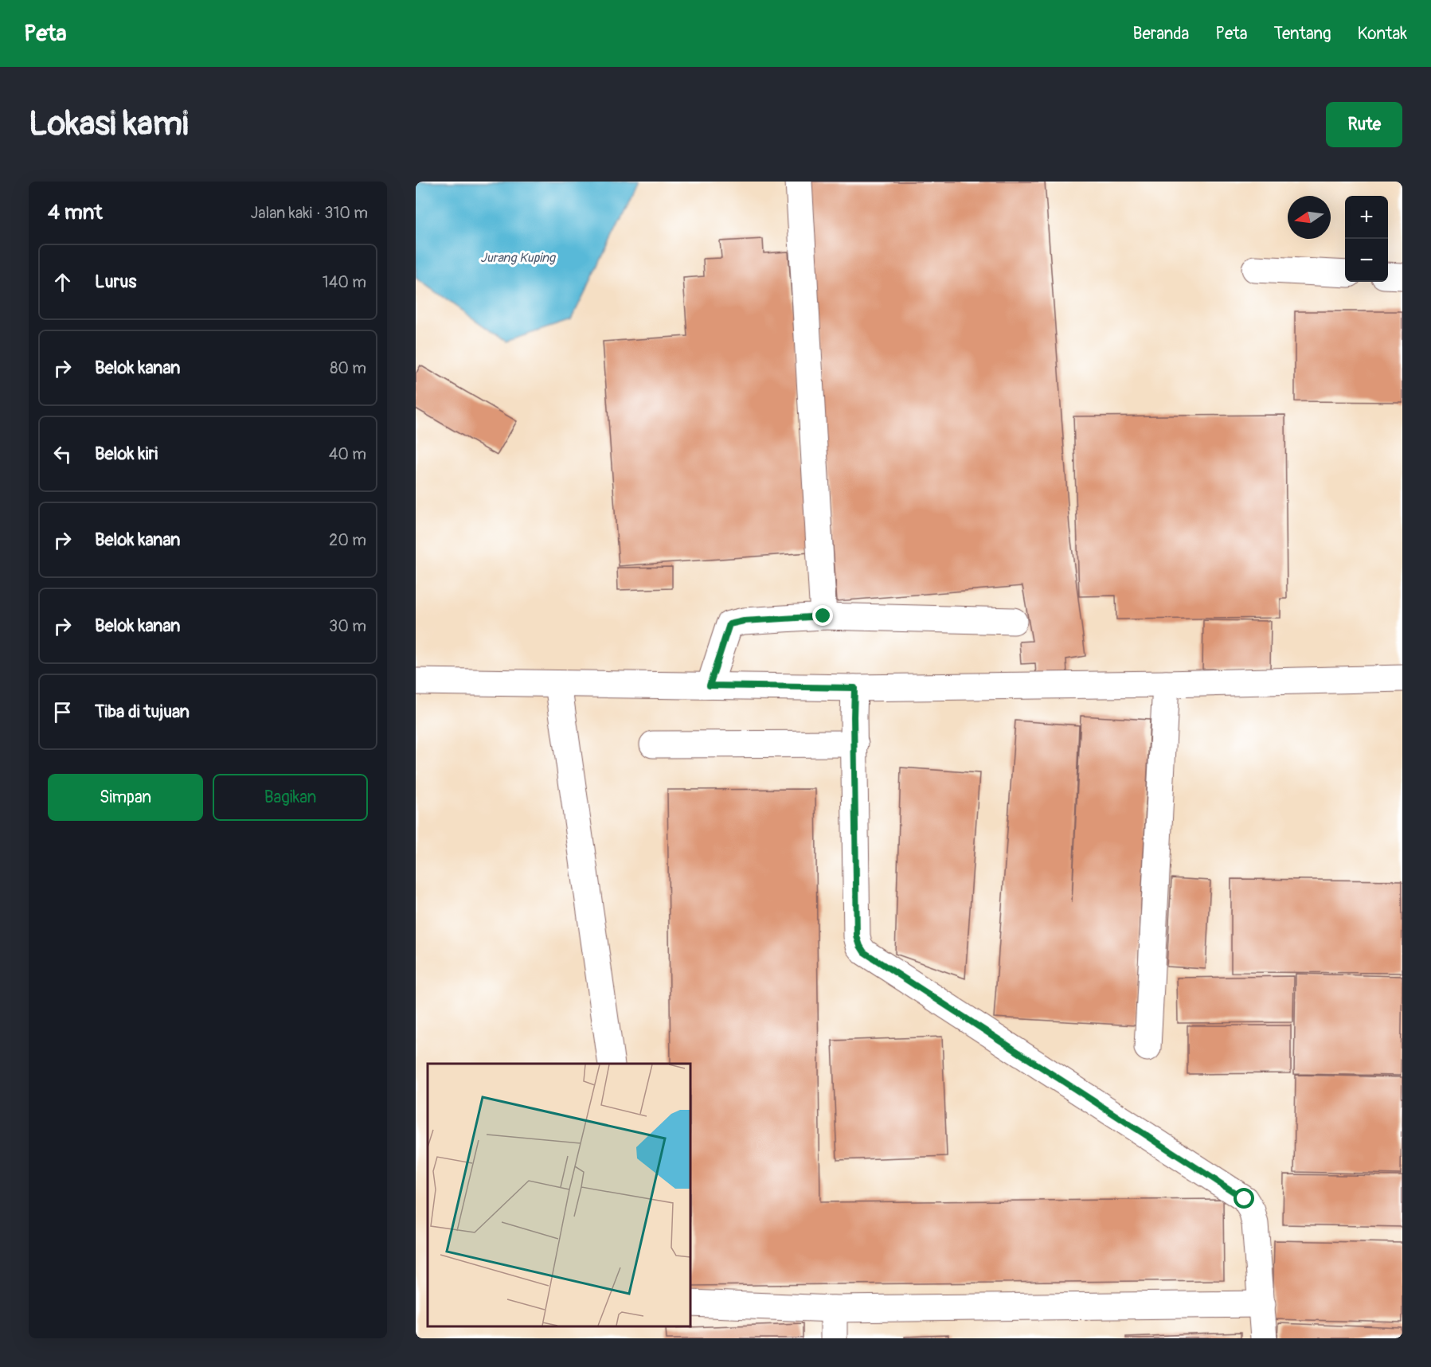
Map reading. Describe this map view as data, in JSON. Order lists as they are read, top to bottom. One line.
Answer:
{"water":["Jurang Kuping"],"north":"left","page":{"header":"Peta","nav":["Beranda","Peta","Tentang","Kontak"],"buttons":["Rute",["Simpan","Bagikan"]],"title":"Lokasi kami","heading":["4 mnt","Jalan kaki · 310 m"],"map_buttons":["+","−"],"list":[["Lurus","140 m"],["Belok kanan","80 m"],["Belok kiri","40 m"],["Belok kanan","20 m"],["Belok kanan","30 m"],"Tiba di tujuan"]}}
